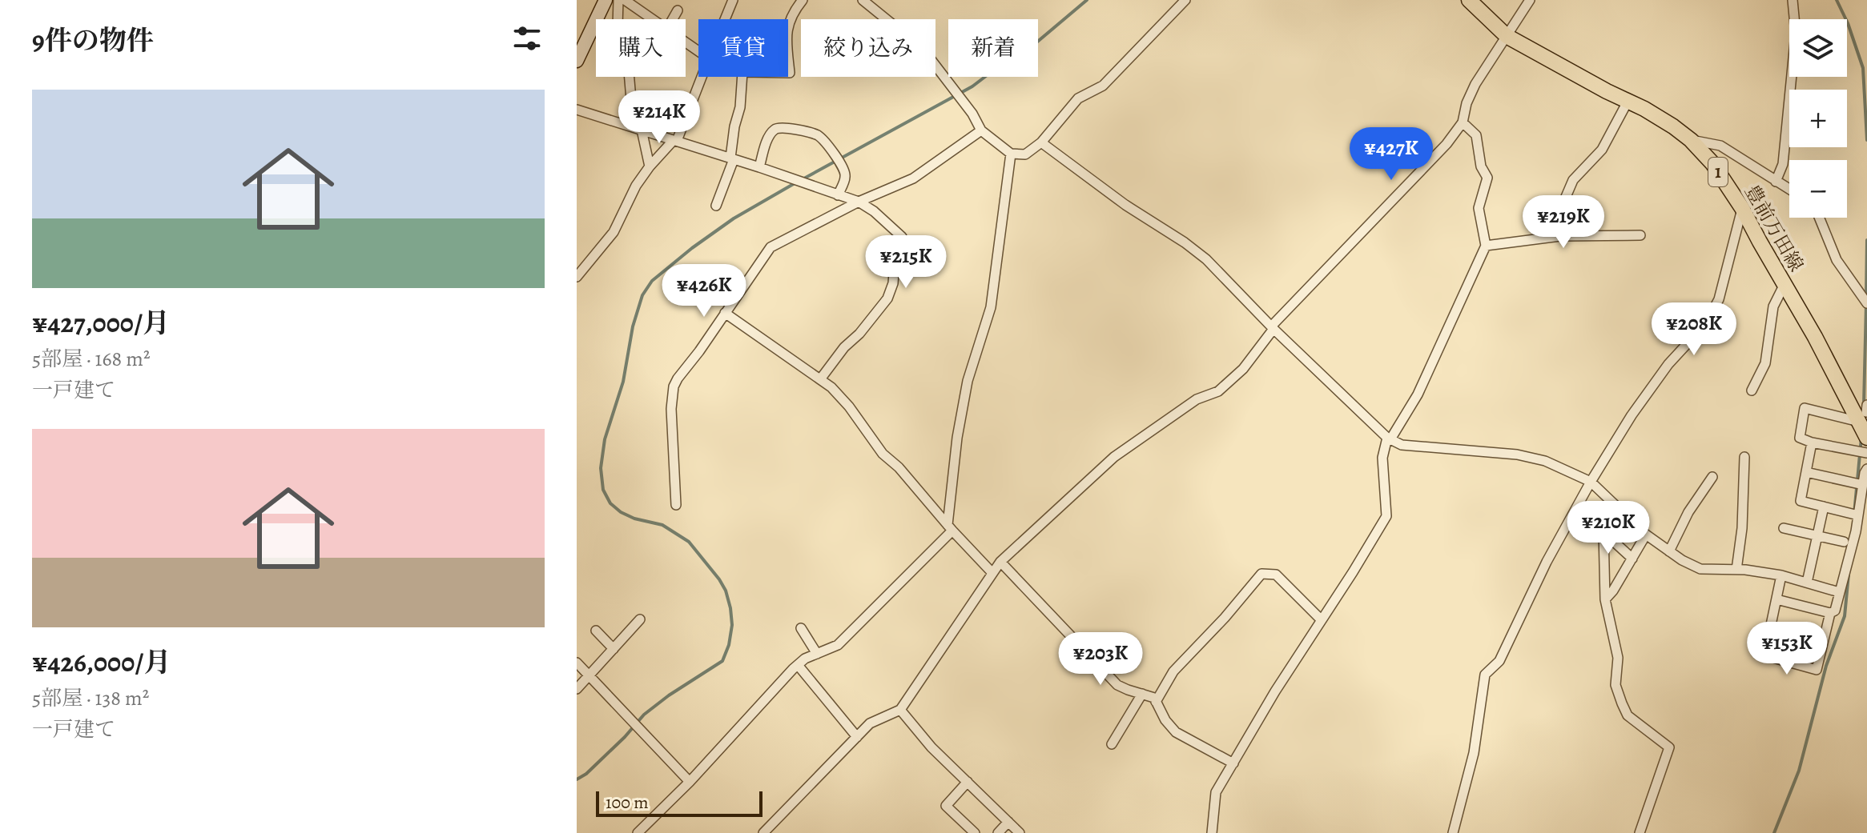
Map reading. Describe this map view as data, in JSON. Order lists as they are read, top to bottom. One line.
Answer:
{"streets":{"main road":["1","豊前万田線"]},"scale_bar":"100 m","page":{"heading":"9件の物件","map_buttons":["+","−"],"chip":["購入","賃貸","絞り込み","新着"],"list":[{"name":"¥427,000/月","note":"5部屋 · 168 m² · 一戸建て"},{"name":"¥426,000/月","note":"5部屋 · 138 m² · 一戸建て"}],"price":["¥214K","¥427K","¥219K","¥215K","¥426K","¥208K","¥210K","¥153K","¥203K"],"scale":"100 m"}}
